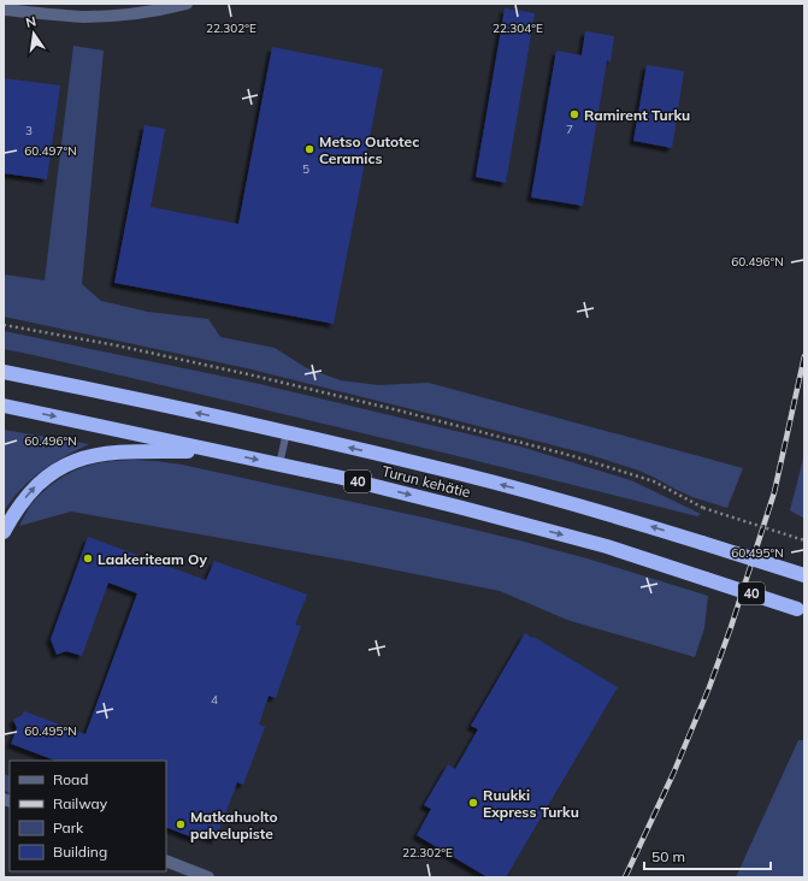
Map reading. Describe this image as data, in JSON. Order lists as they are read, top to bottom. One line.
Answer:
{"streets":{"highway":["40","Turun kehätie"]},"places":["Ramirent Turku","Metso Outotec Ceramics","Laakeriteam Oy","Ruukki Express Turku","Matkahuolto palvelupiste"],"house_numbers":["7","3","5","4"],"legend":["Road","Railway","Park","Building"],"scale_bar":"50 m","north":"top","coordinates":["22.302°E","22.304°E","60.497°N","60.496°N","60.495°N"]}
